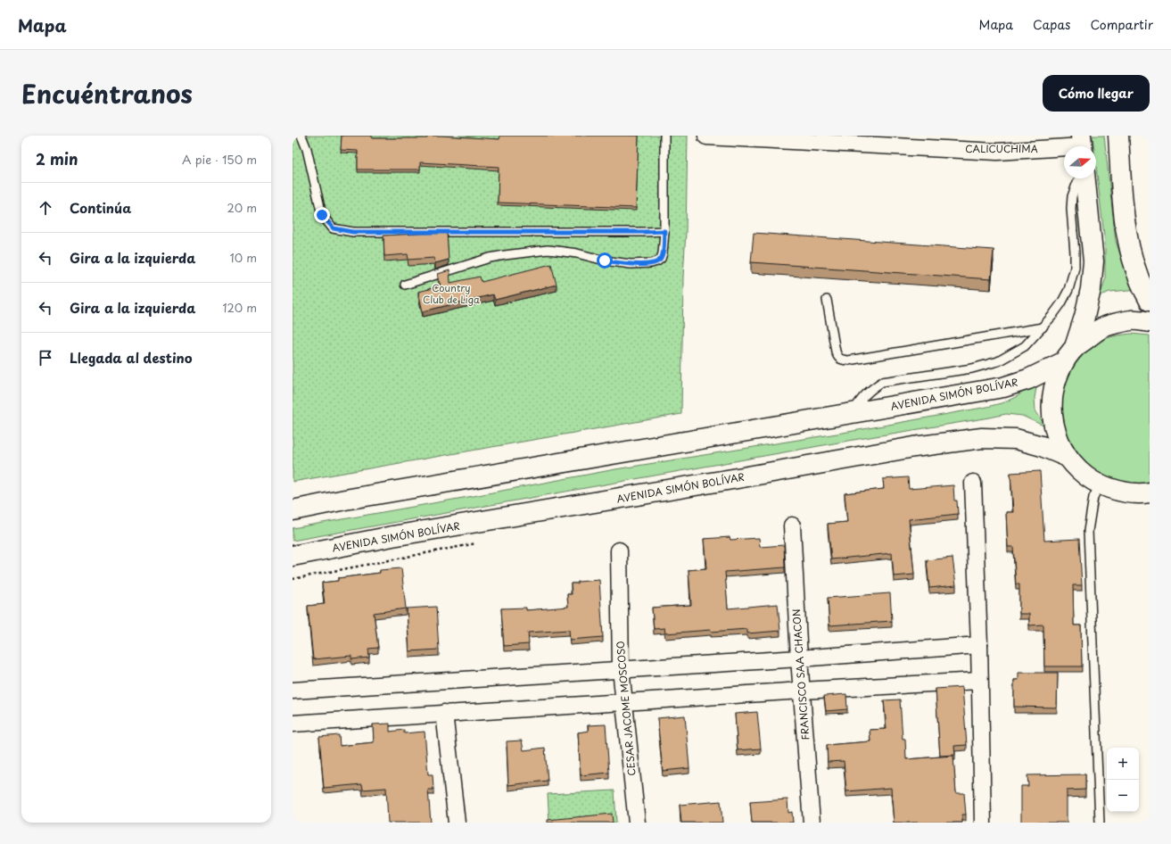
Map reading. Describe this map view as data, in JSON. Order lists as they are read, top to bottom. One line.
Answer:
{"streets":{"highway":["AVENIDA SIMÓN BOLÍVAR"],"street":["CALICUCHIMA","FRANCISCO SAA CHACON","CESAR JACOME MOSCOSO"]},"parks":["Country Club de Liga"],"north":"right","page":{"header":"Mapa","nav":["Mapa","Capas","Compartir"],"title":"Encuéntranos","buttons":"Cómo llegar","heading":["2 min","A pie · 150 m"],"list":[["Continúa","20 m"],["Gira a la izquierda","10 m"],["Gira a la izquierda","120 m"],"Llegada al destino"],"map_buttons":["+","−"]}}
